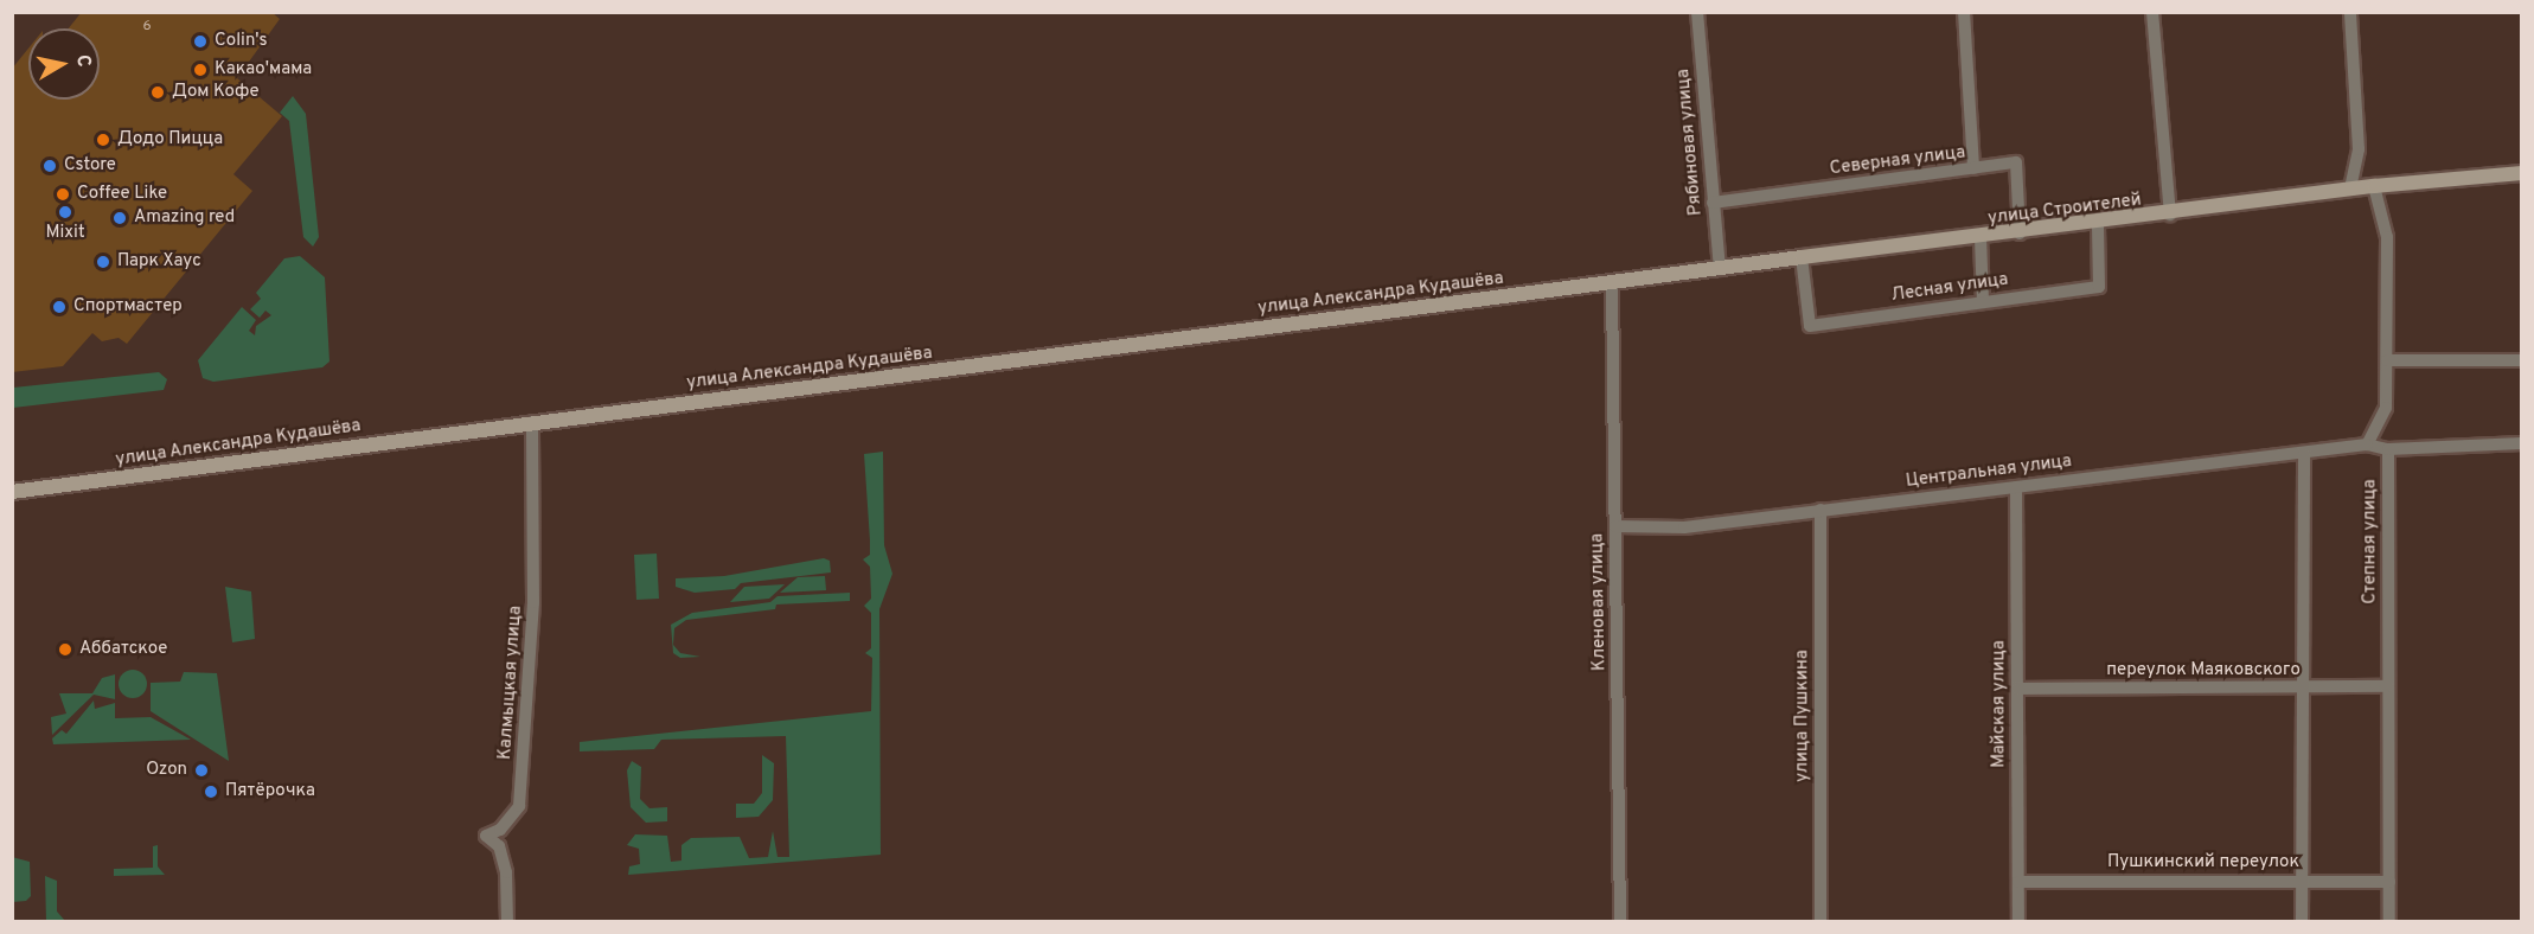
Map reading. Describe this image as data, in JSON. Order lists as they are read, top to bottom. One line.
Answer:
{"streets":{"main road":["улица Строителей","улица Александра Кудашёва"],"street":["Рябиновая улица","Северная улица","Лесная улица","Центральная улица","Степная улица","Кленовая улица","переулок Маяковского","Калмыцкая улица","Майская улица","улица Пушкина","Пушкинский переулок"]},"crossings":[["Рябиновая улица","Северная улица"],["Рябиновая улица","улица Строителей"],["Северная улица","улица Строителей"],["улица Строителей","Лесная улица"],["улица Строителей","улица Александра Кудашёва"],["улица Строителей","Кленовая улица"],["улица Александра Кудашёва","Кленовая улица"],["улица Александра Кудашёва","Калмыцкая улица"],["Центральная улица","Кленовая улица"],["Центральная улица","Майская улица"],["Центральная улица","улица Пушкина"],["Степная улица","переулок Маяковского"],["Степная улица","Пушкинский переулок"],["переулок Маяковского","Майская улица"],["Майская улица","Пушкинский переулок"]],"places":["Colin's","Какао'мама","Дом Кофе","Додо Пицца","Cstore","Coffee Like","Mixit","Amazing red","Парк Хаус","Спортмастер","Аббатское","Ozon","Пятёрочка"],"house_numbers":["6"],"north":"right"}
